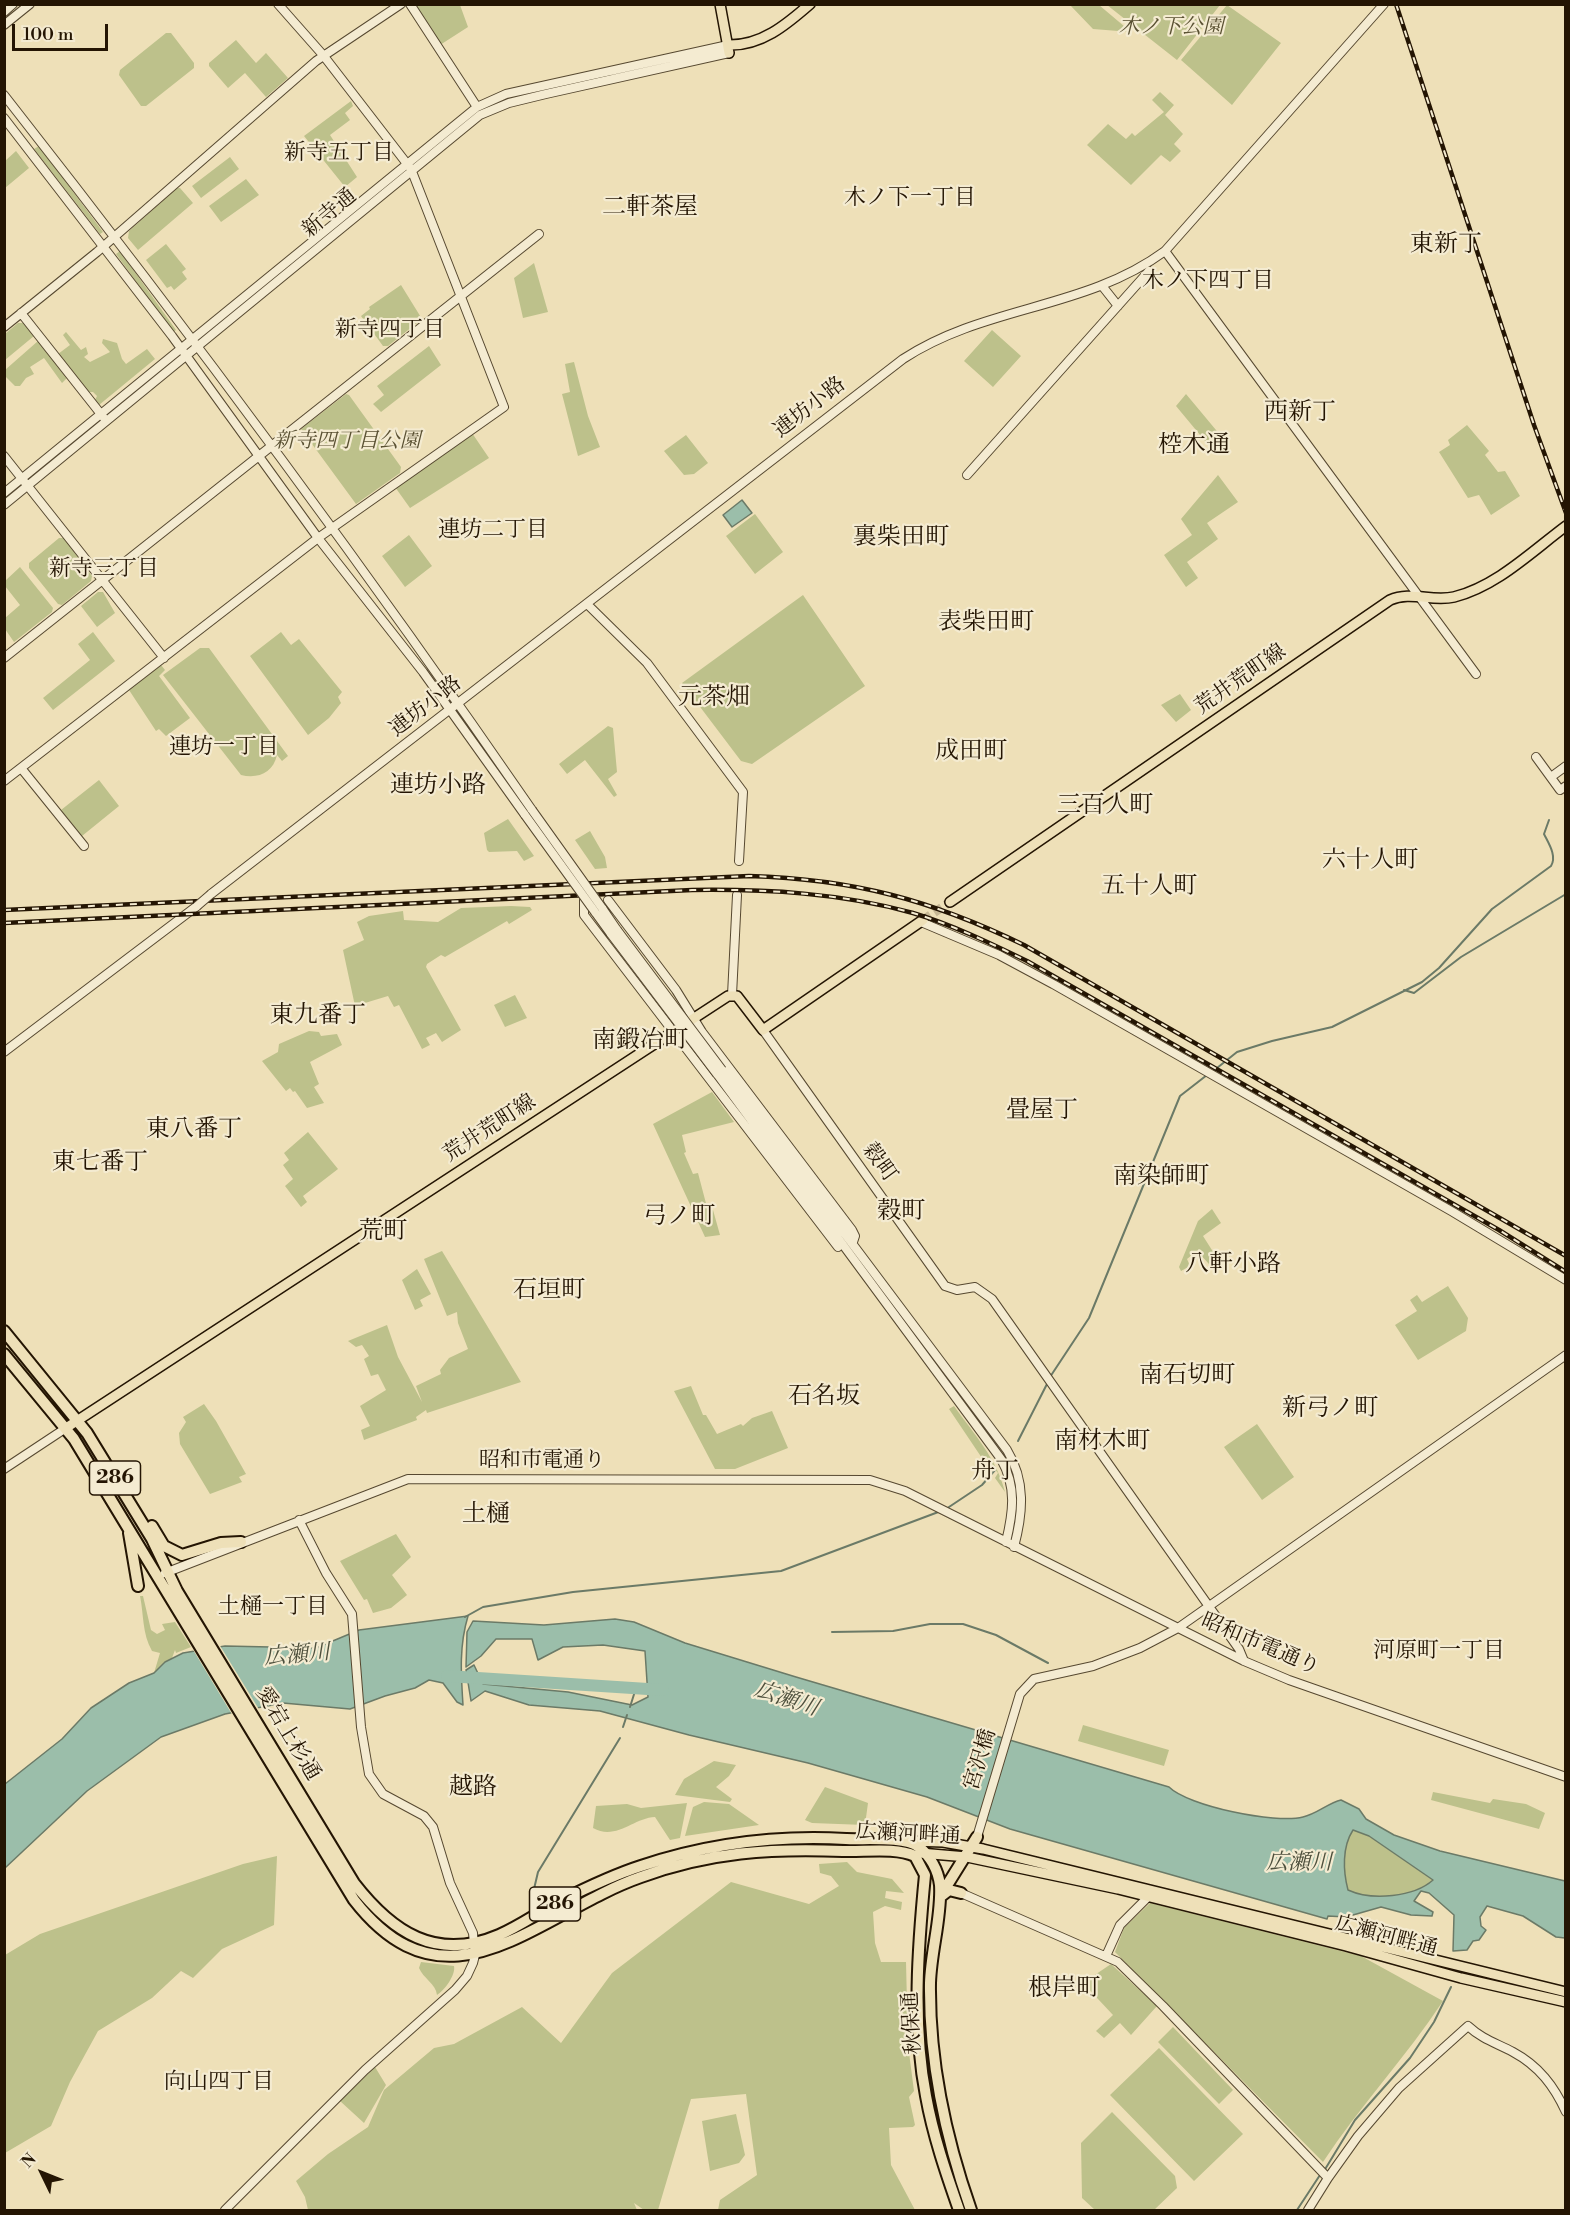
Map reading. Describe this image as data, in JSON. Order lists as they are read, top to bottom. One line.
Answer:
{"streets":{"highway":["286","愛宕上杉通","広瀬河畔通","秋保通"],"main road":["荒井荒町線"],"street":["新寺通","連坊小路","穀町","昭和市電通り","宮沢橋"]},"crossings":[["荒井荒町線","愛宕上杉通"],["穀町","昭和市電通り"],["昭和市電通り","愛宕上杉通"],["昭和市電通り","宮沢橋"],["愛宕上杉通","広瀬河畔通"],["宮沢橋","広瀬河畔通"],["広瀬河畔通","秋保通"]],"districts":["新寺五丁目","木ノ下一丁目","二軒茶屋","東新丁","木ノ下四丁目","新寺四丁目","西新丁","椌木通","連坊二丁目","裏柴田町","新寺三丁目","表柴田町","元茶畑","連坊一丁目","成田町","連坊小路","三百人町","六十人町","五十人町","東九番丁","南鍛冶町","畳屋丁","東八番丁","東七番丁","南染師町","穀町","弓ノ町","荒町","八軒小路","石垣町","南石切町","石名坂","新弓ノ町","南材木町","舟丁","土樋","土樋一丁目","河原町一丁目","越路","根岸町","向山四丁目"],"water":["広瀬川"],"parks":["木ノ下公園","新寺四丁目公園"],"scale_bar":"100 m","north":"top left"}
